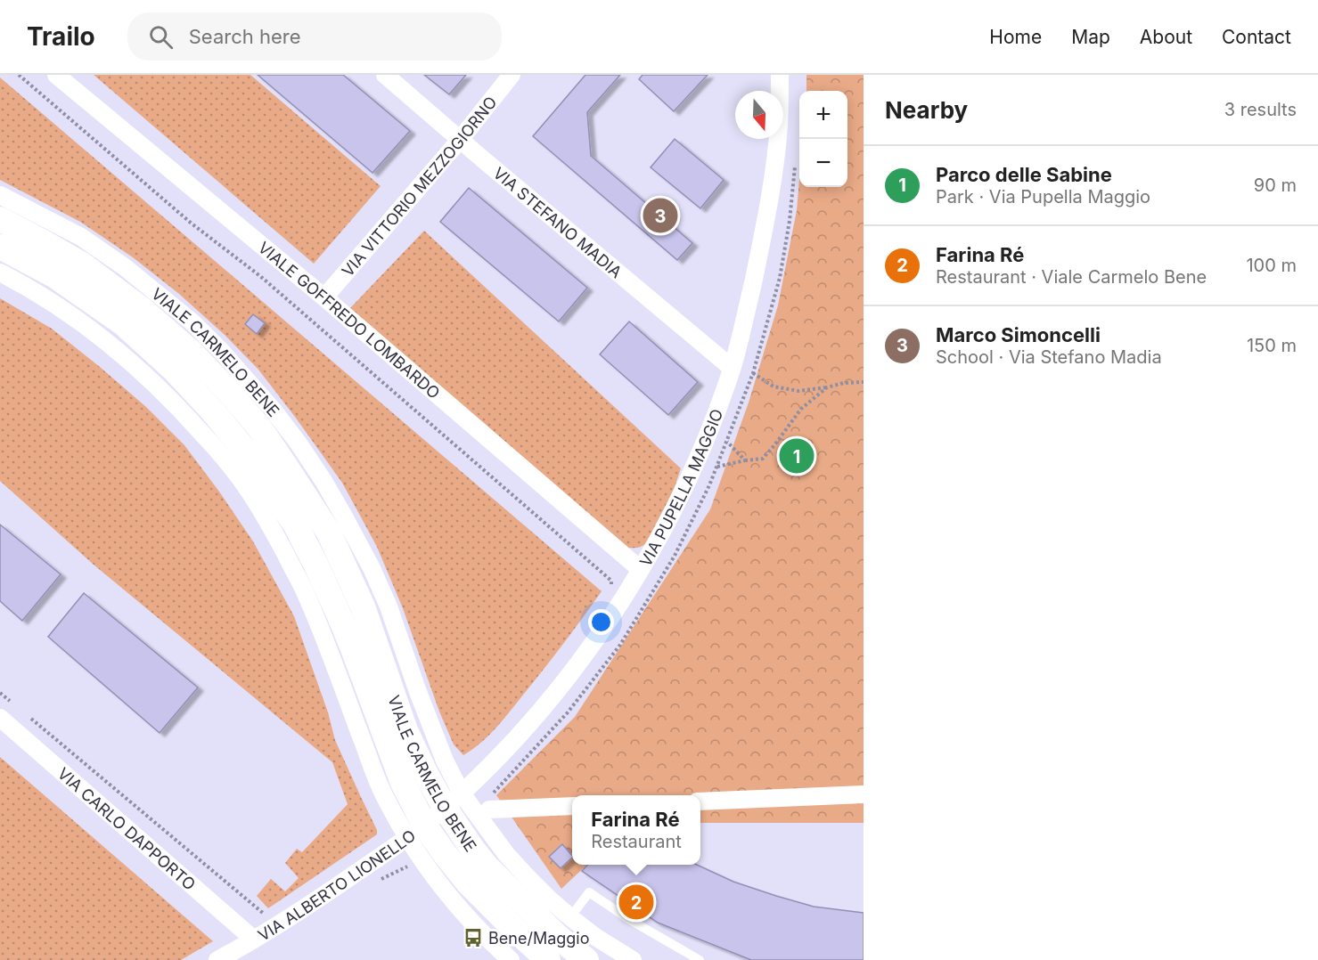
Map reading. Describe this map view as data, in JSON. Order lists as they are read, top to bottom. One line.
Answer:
{"streets":{"street":["VIA VITTORIO MEZZOGIORNO","VIA STEFANO MADIA","VIALE GOFFREDO LOMBARDO","VIALE CARMELO BENE","VIA PUPELLA MAGGIO","VIA CARLO DAPPORTO","VIA ALBERTO LIONELLO"]},"crossings":[["VIA VITTORIO MEZZOGIORNO","VIA STEFANO MADIA"],["VIA VITTORIO MEZZOGIORNO","VIALE GOFFREDO LOMBARDO"],["VIA STEFANO MADIA","VIA PUPELLA MAGGIO"],["VIALE GOFFREDO LOMBARDO","VIA PUPELLA MAGGIO"],["VIALE CARMELO BENE","VIA PUPELLA MAGGIO"],["VIALE CARMELO BENE","VIA ALBERTO LIONELLO"],["VIA PUPELLA MAGGIO","VIA ALBERTO LIONELLO"],["VIA CARLO DAPPORTO","VIA ALBERTO LIONELLO"]],"places":{"bus stop":["Bene/Maggio"]},"north":"bottom","page":{"header":"Trailo","search":"Search here","nav":["Home","Map","About","Contact"],"heading":["Nearby","3 results"],"map_buttons":["+","−"],"list":[{"mark":"1","name":"Parco delle Sabine","note":"Park · Via Pupella Maggio","value":"90 m"},{"mark":"2","name":"Farina Ré","note":"Restaurant · Viale Carmelo Bene","value":"100 m"},{"mark":"3","name":"Marco Simoncelli","note":"School · Via Stefano Madia","value":"150 m"}],"pins":["3","1","2"],"popup":["Farina Ré","Restaurant"]}}
